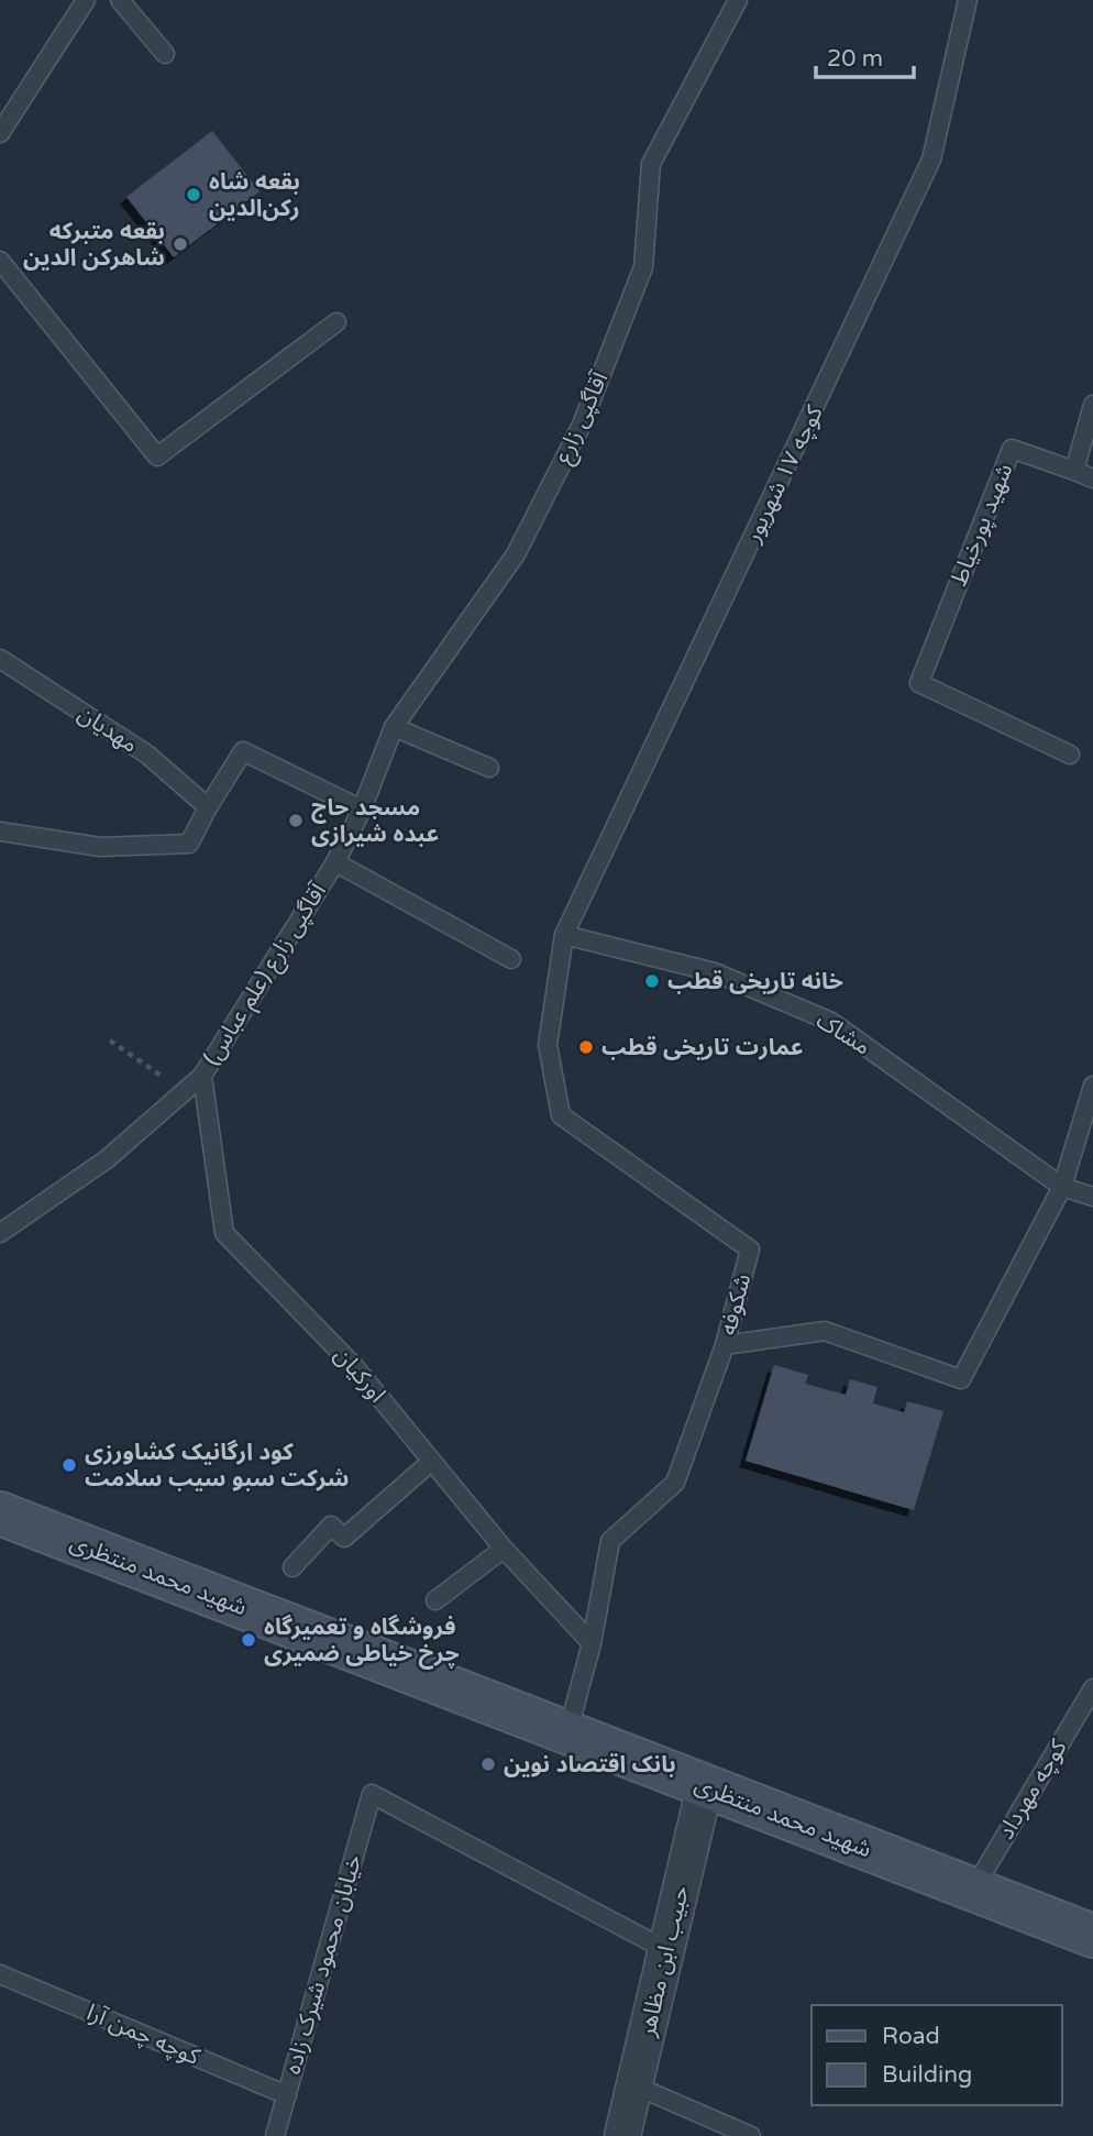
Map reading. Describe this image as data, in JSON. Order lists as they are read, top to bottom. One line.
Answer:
{"streets":{"main road":["شهید محمد منتظری"],"street":["حبیب ابن مظاهر"],"lane":["آقاگپی زارع","کوچه ۱۷ شهریور","شهید پورخیاط","مهدیان","آقاگپی زارع (علم عباس)","مشاک","شکوفه","اورکیان","کوچه مهرداد","خیابان محمود شیرک زاده","کوچه چمن آرا"]},"crossings":[["آقاگپی زارع","آقاگپی زارع (علم عباس)"],["کوچه ۱۷ شهریور","مشاک"],["کوچه ۱۷ شهریور","شکوفه"],["آقاگپی زارع (علم عباس)","اورکیان"],["مشاک","شکوفه"],["شکوفه","اورکیان"],["شکوفه","شهید محمد منتظری"],["شهید محمد منتظری","کوچه مهرداد"],["شهید محمد منتظری","حبیب ابن مظاهر"],["حبیب ابن مظاهر","خیابان محمود شیرک زاده"],["خیابان محمود شیرک زاده","کوچه چمن آرا"]],"places":["بقعه شاه رکن‌الدین","بقعه متبرکه شاهرکن الدین","مسجد حاج عبده شیرازی","خانه تاریخی قطب","عمارت تاریخی قطب","کود ارگانیک کشاورزی شرکت سبو سیب سلامت","فروشگاه و تعمیرگاه چرخ خیاطی ضمیری","بانک اقتصاد نوین"],"legend":["Road","Building"],"scale_bar":"20 m"}
